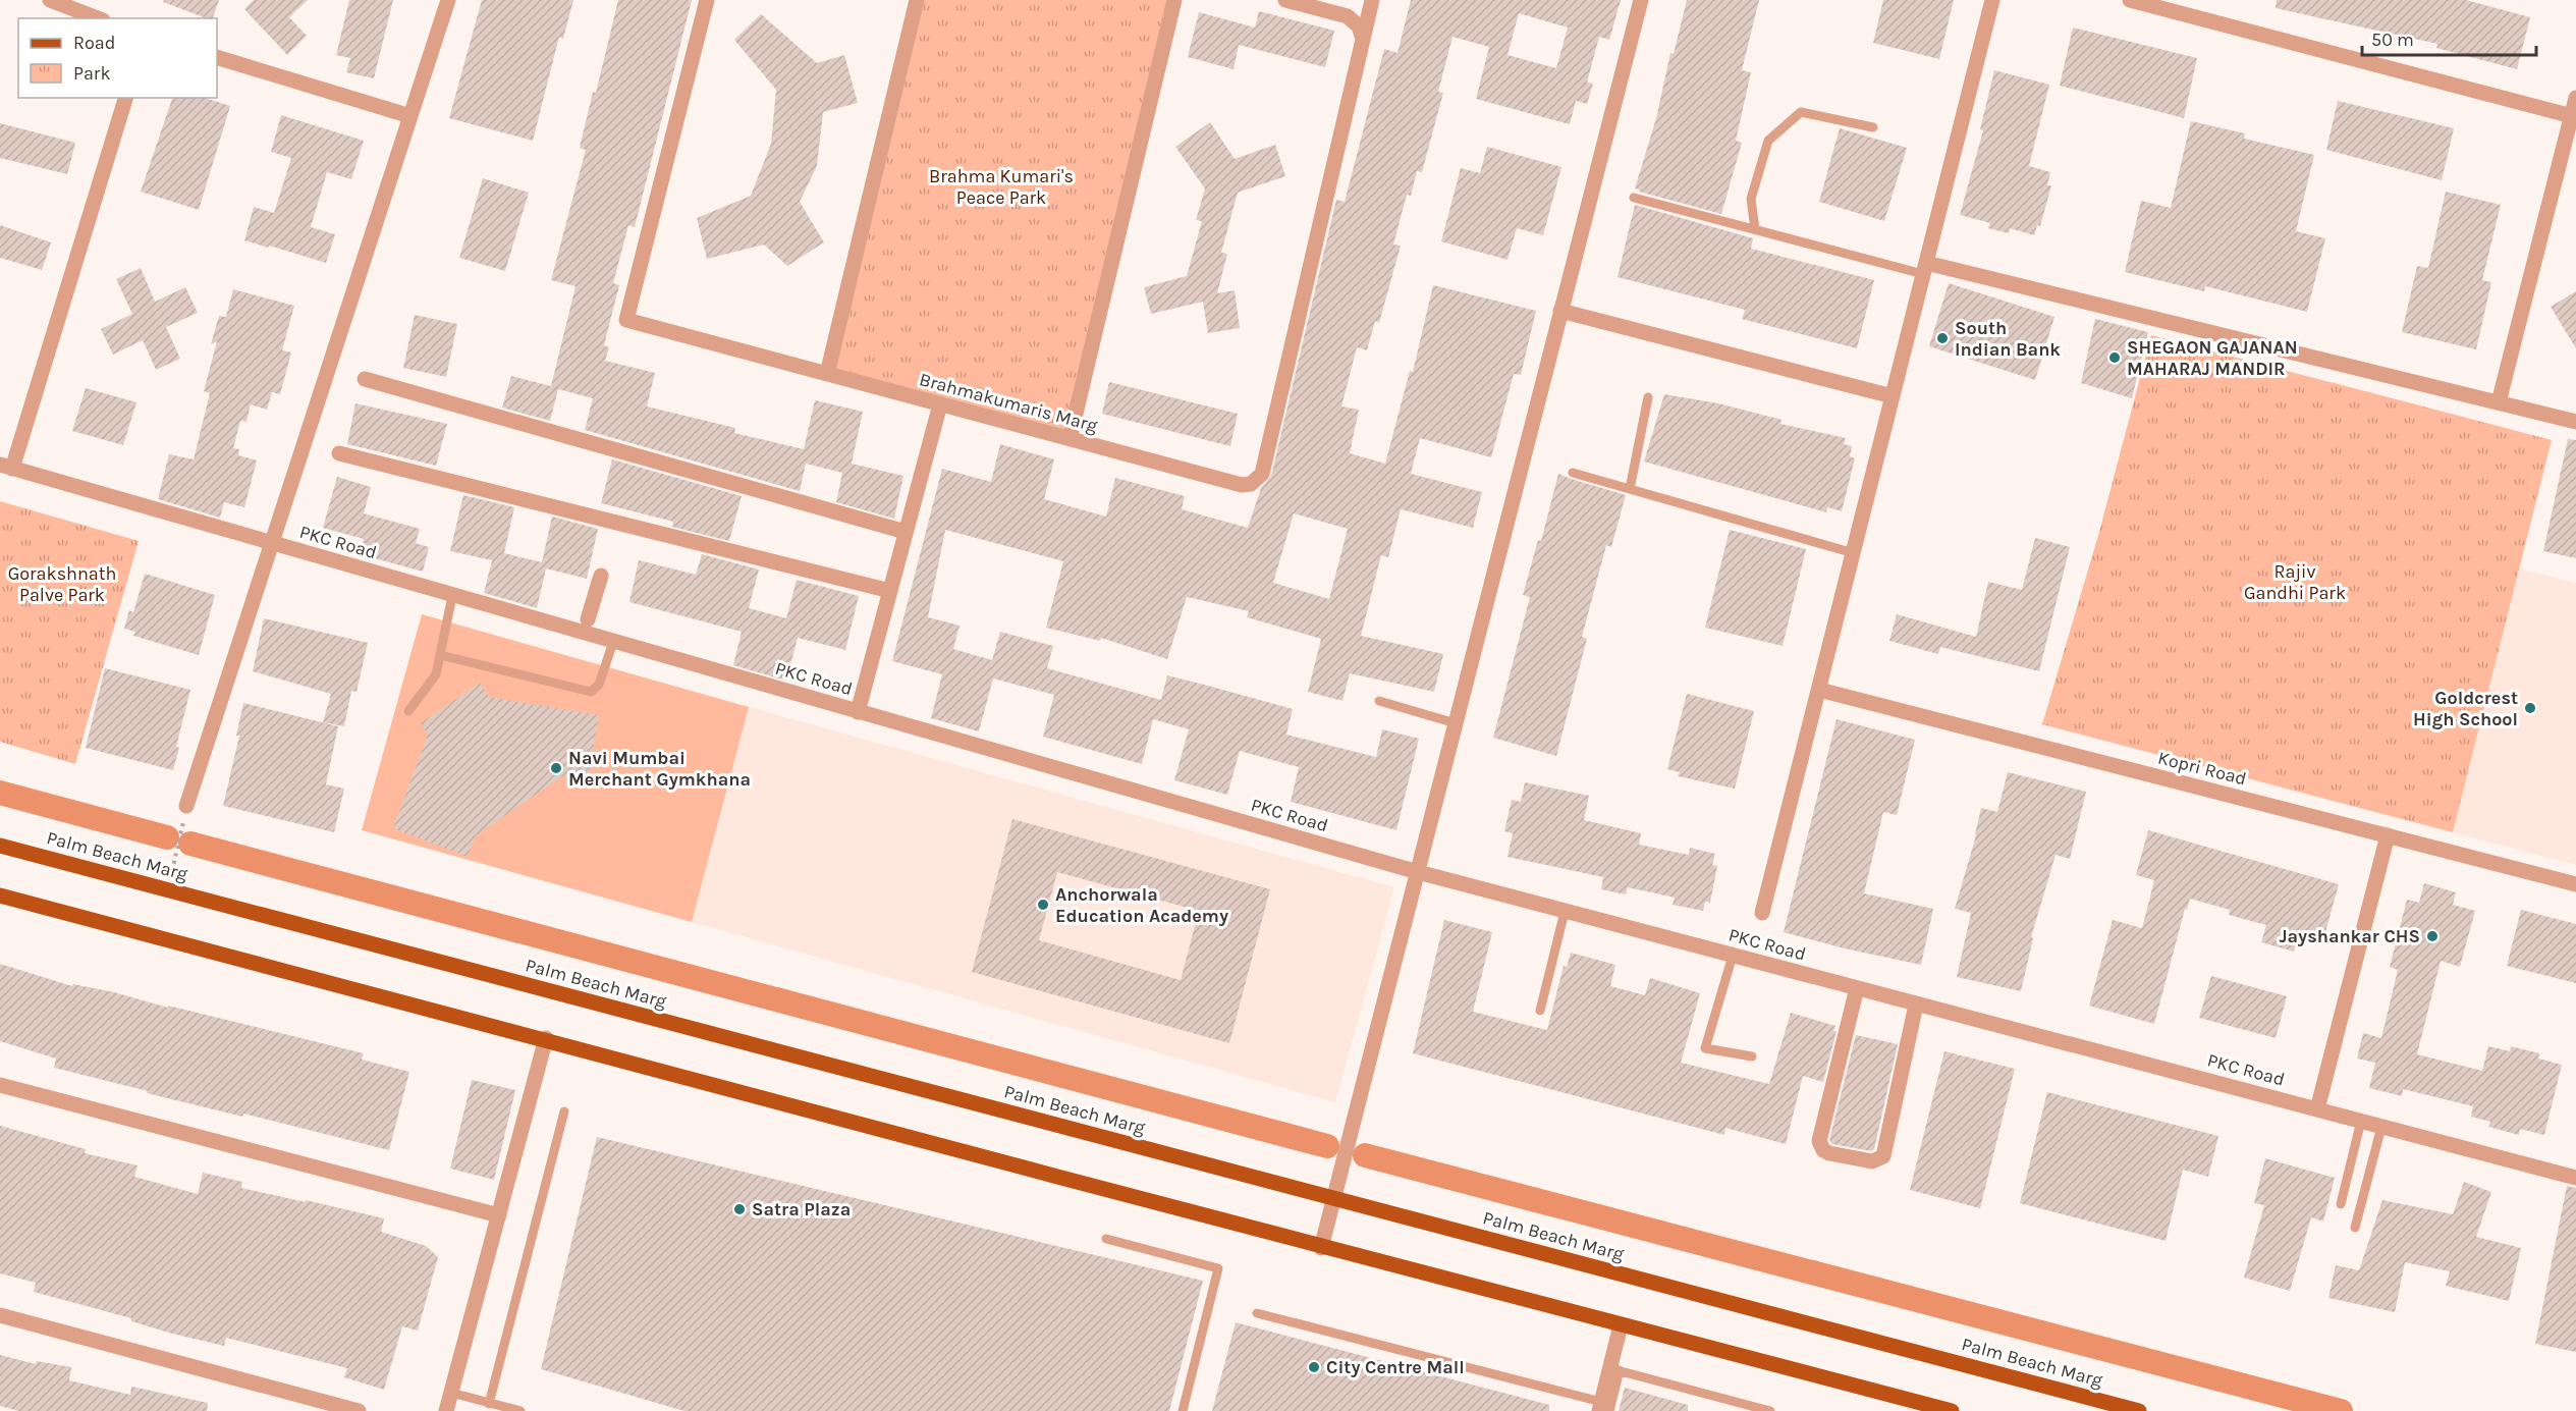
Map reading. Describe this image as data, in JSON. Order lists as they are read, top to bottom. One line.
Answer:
{"streets":{"main road":["Palm Beach Marg"],"street":["Brahmakumaris Marg","PKC Road","Kopri Road"]},"parks":["Brahma Kumari's Peace Park","Rajiv Gandhi Park","Gorakshnath Palve Park"],"places":["South Indian Bank","SHEGAON GAJANAN MAHARAJ MANDIR","Goldcrest High School","Navi Mumbai Merchant Gymkhana","Anchorwala Education Academy","Jayshankar CHS","Satra Plaza","City Centre Mall"],"legend":["Road","Park"],"scale_bar":"50 m"}
